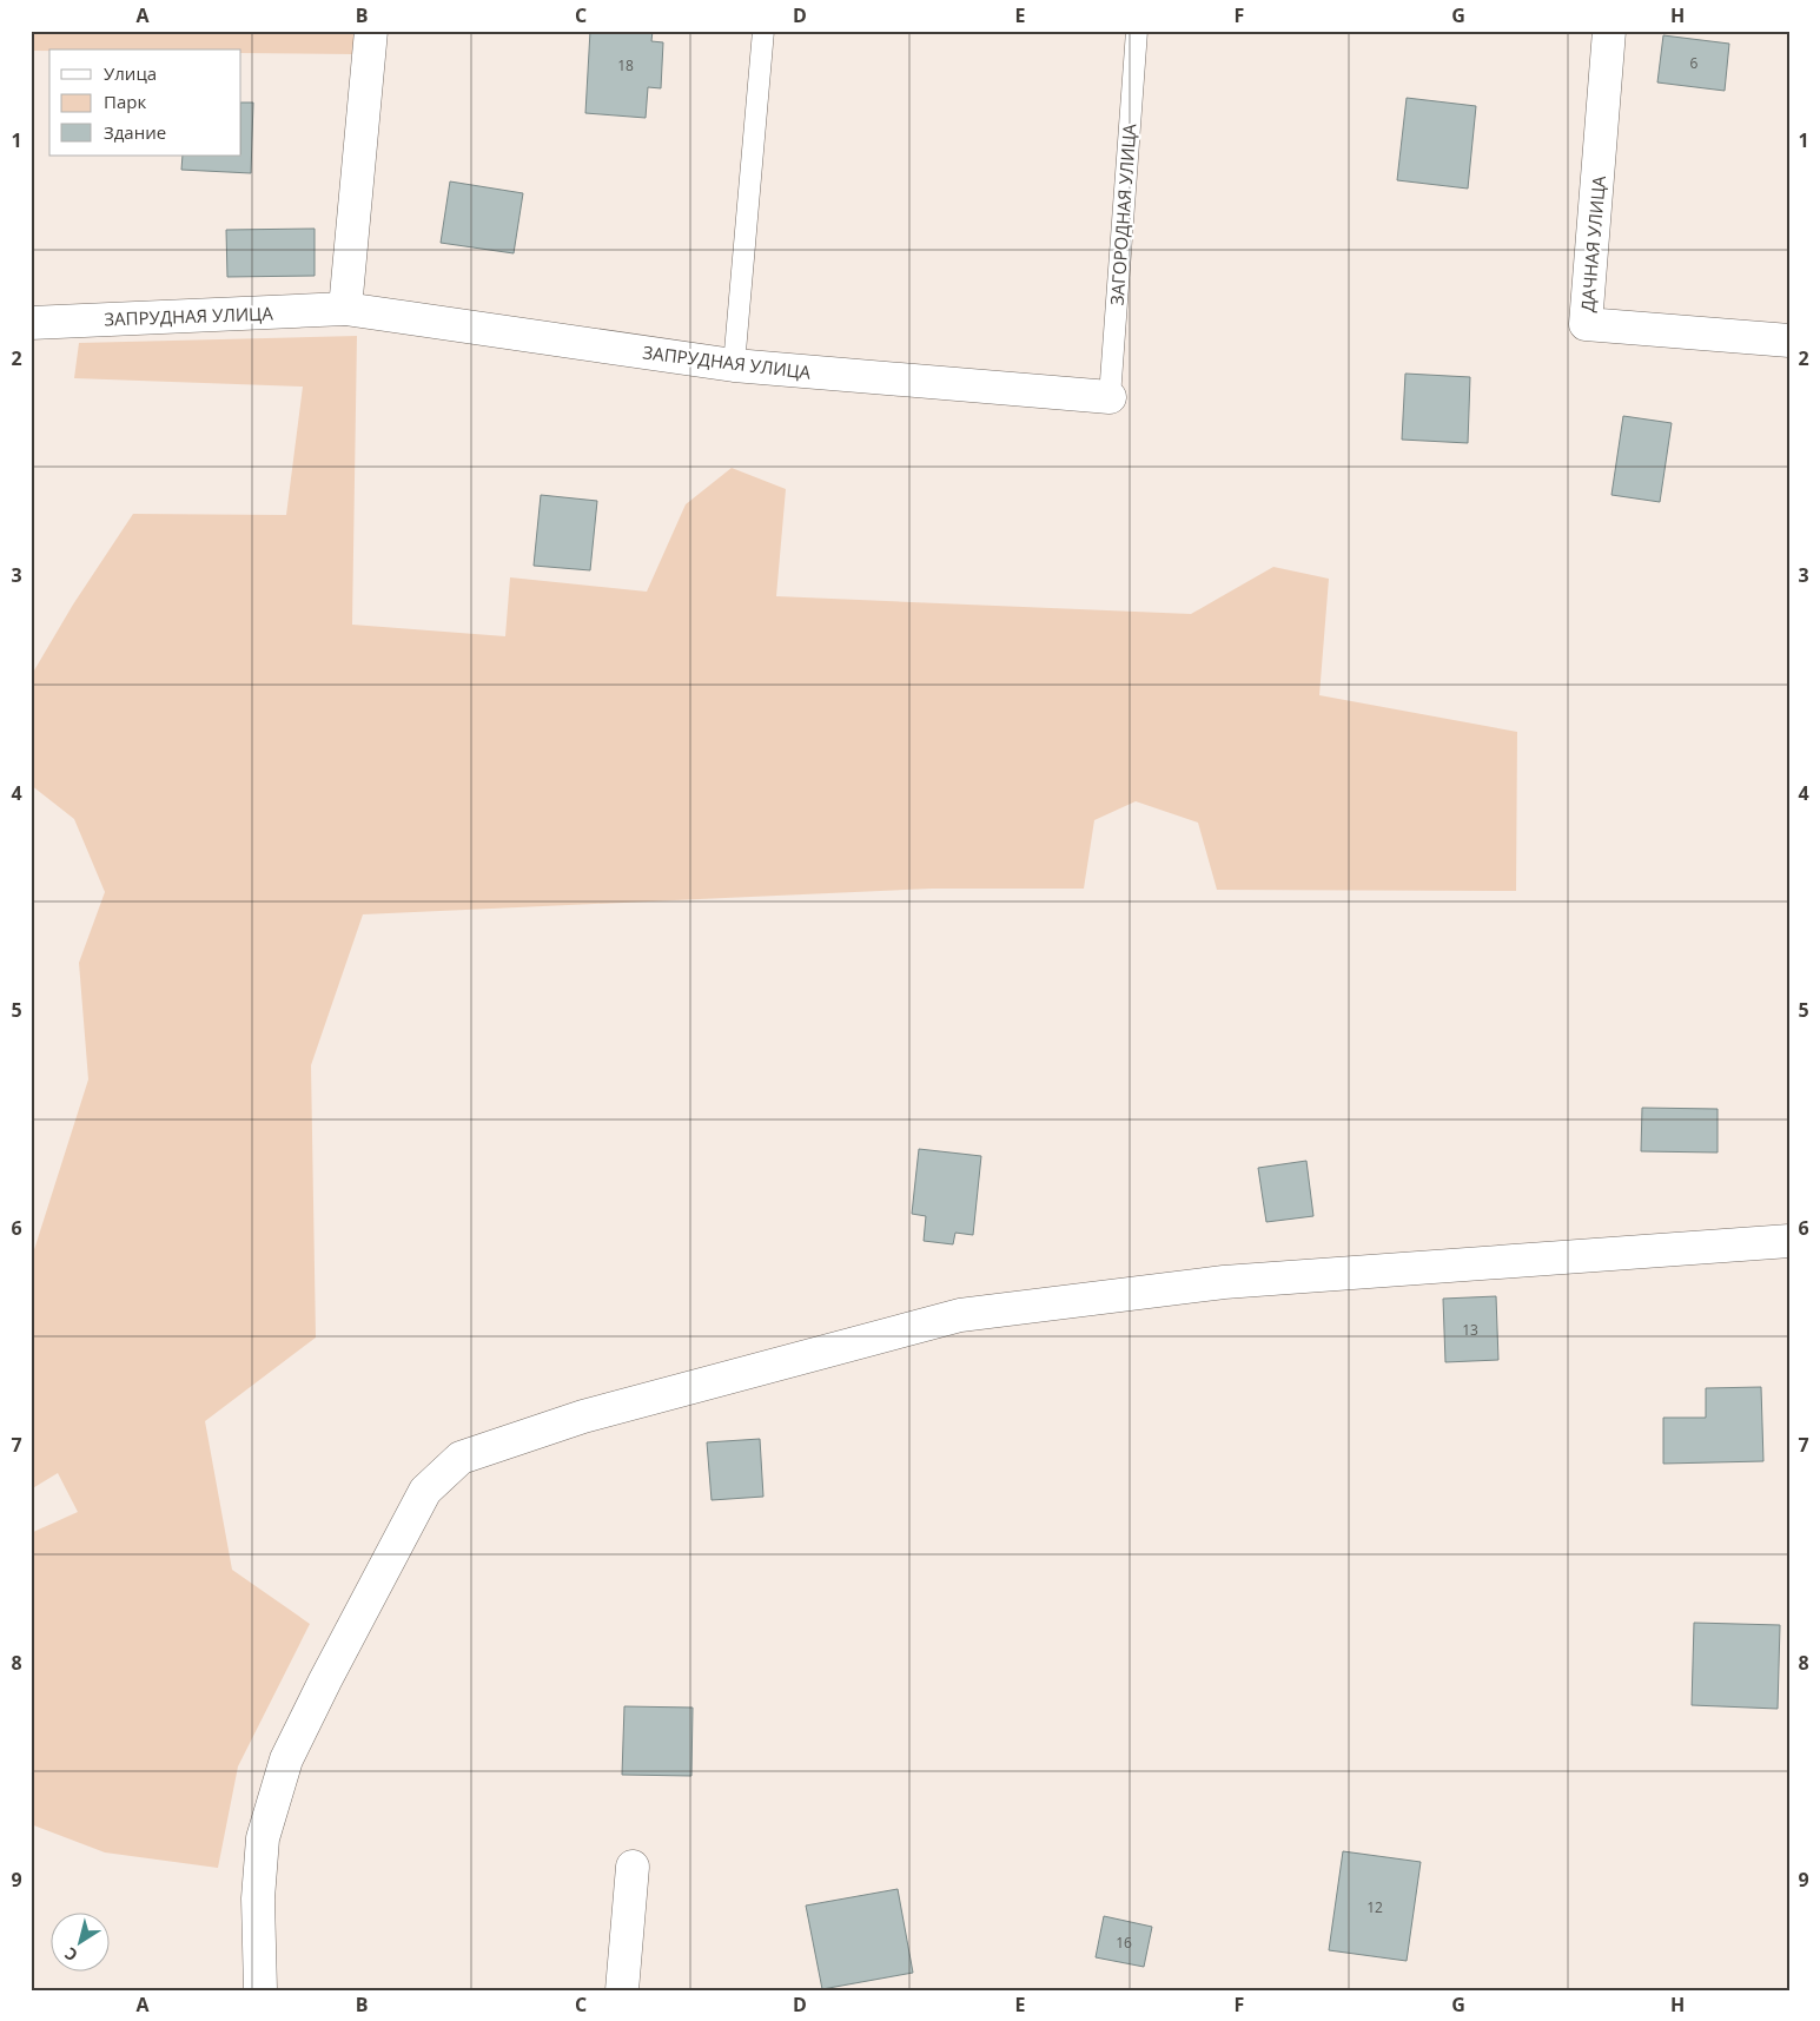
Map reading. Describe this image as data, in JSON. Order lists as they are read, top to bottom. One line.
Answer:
{"streets":{"street":["ДАЧНАЯ УЛИЦА","ЗАПРУДНАЯ УЛИЦА"],"lane":["ЗАГОРОДНАЯ УЛИЦА"]},"crossings":[["ЗАГОРОДНАЯ УЛИЦА","ЗАПРУДНАЯ УЛИЦА"]],"house_numbers":["6","18","13","12","16"],"legend":["Улица","Парк","Здание"],"north":"bottom left","grid":{"columns":["A","B","C","D","E","F","G","H"],"rows":["1","2","3","4","5","6","7","8","9"]}}
